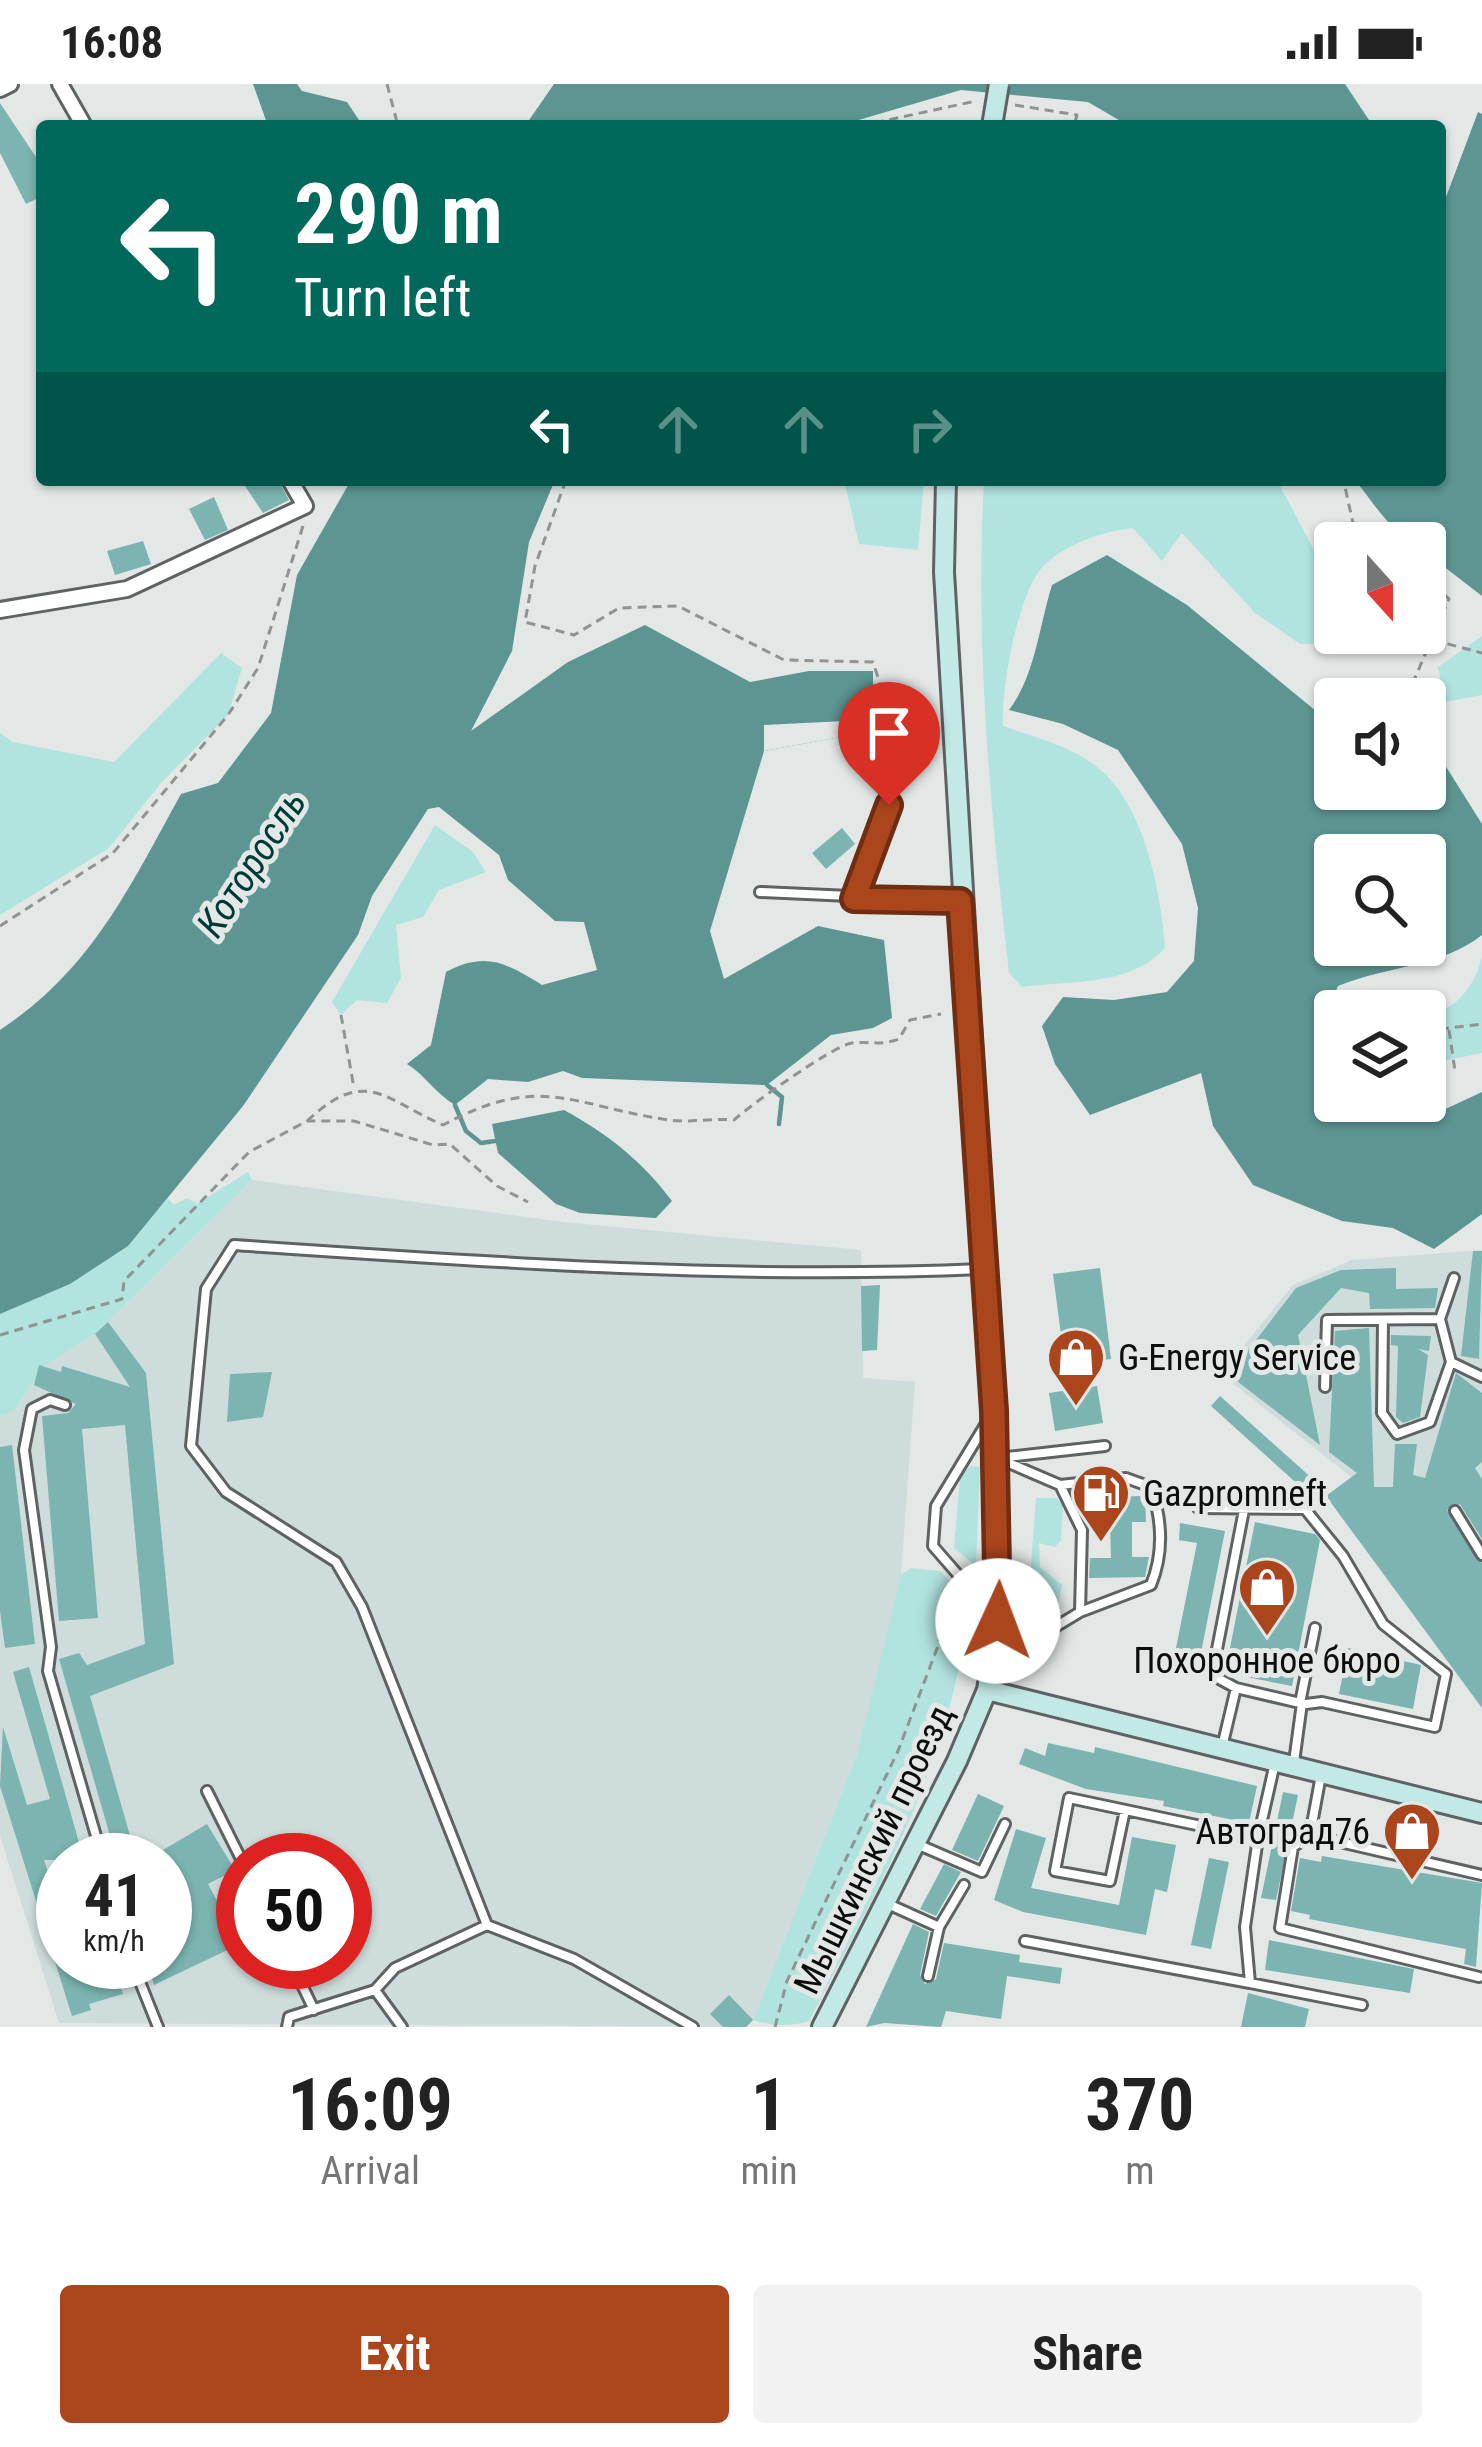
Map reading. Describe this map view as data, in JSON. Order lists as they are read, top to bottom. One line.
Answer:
{"streets":{"main road":["Мышкинский проезд"]},"water":["Которосль"],"places":{"shop":["G-Energy Service","Похоронное бюро","Автоград76"],"fuel station":["Gazpromneft"]},"north":"bottom","page":{"status":"16:08","turn":["290 m","Turn left"],"speed":"41 km/h","limit":"50","eta":["16:09","Arrival","1","min","370","m"],"buttons":["Exit","Share"]}}
